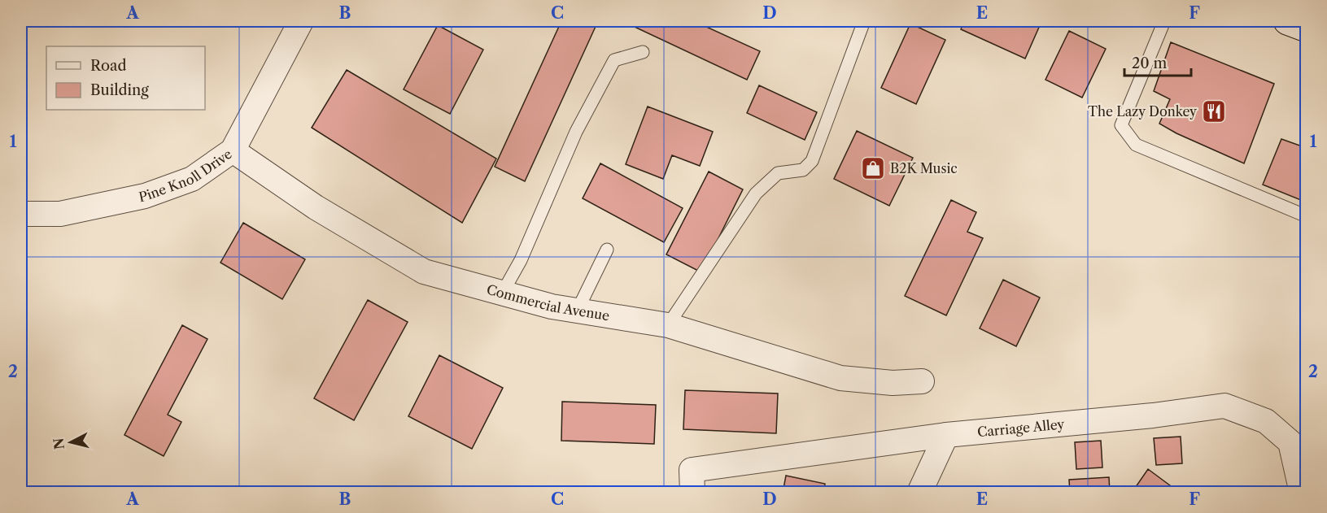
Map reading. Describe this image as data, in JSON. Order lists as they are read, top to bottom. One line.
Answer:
{"streets":{"street":["Pine Knoll Drive","Commercial Avenue","Carriage Alley"]},"crossings":[["Pine Knoll Drive","Commercial Avenue"]],"places":{"restaurant":["The Lazy Donkey"],"shop":["B2K Music"]},"legend":["Road","Building"],"scale_bar":"20 m","north":"left","grid":{"columns":["A","B","C","D","E","F"],"rows":["1","2"]}}
